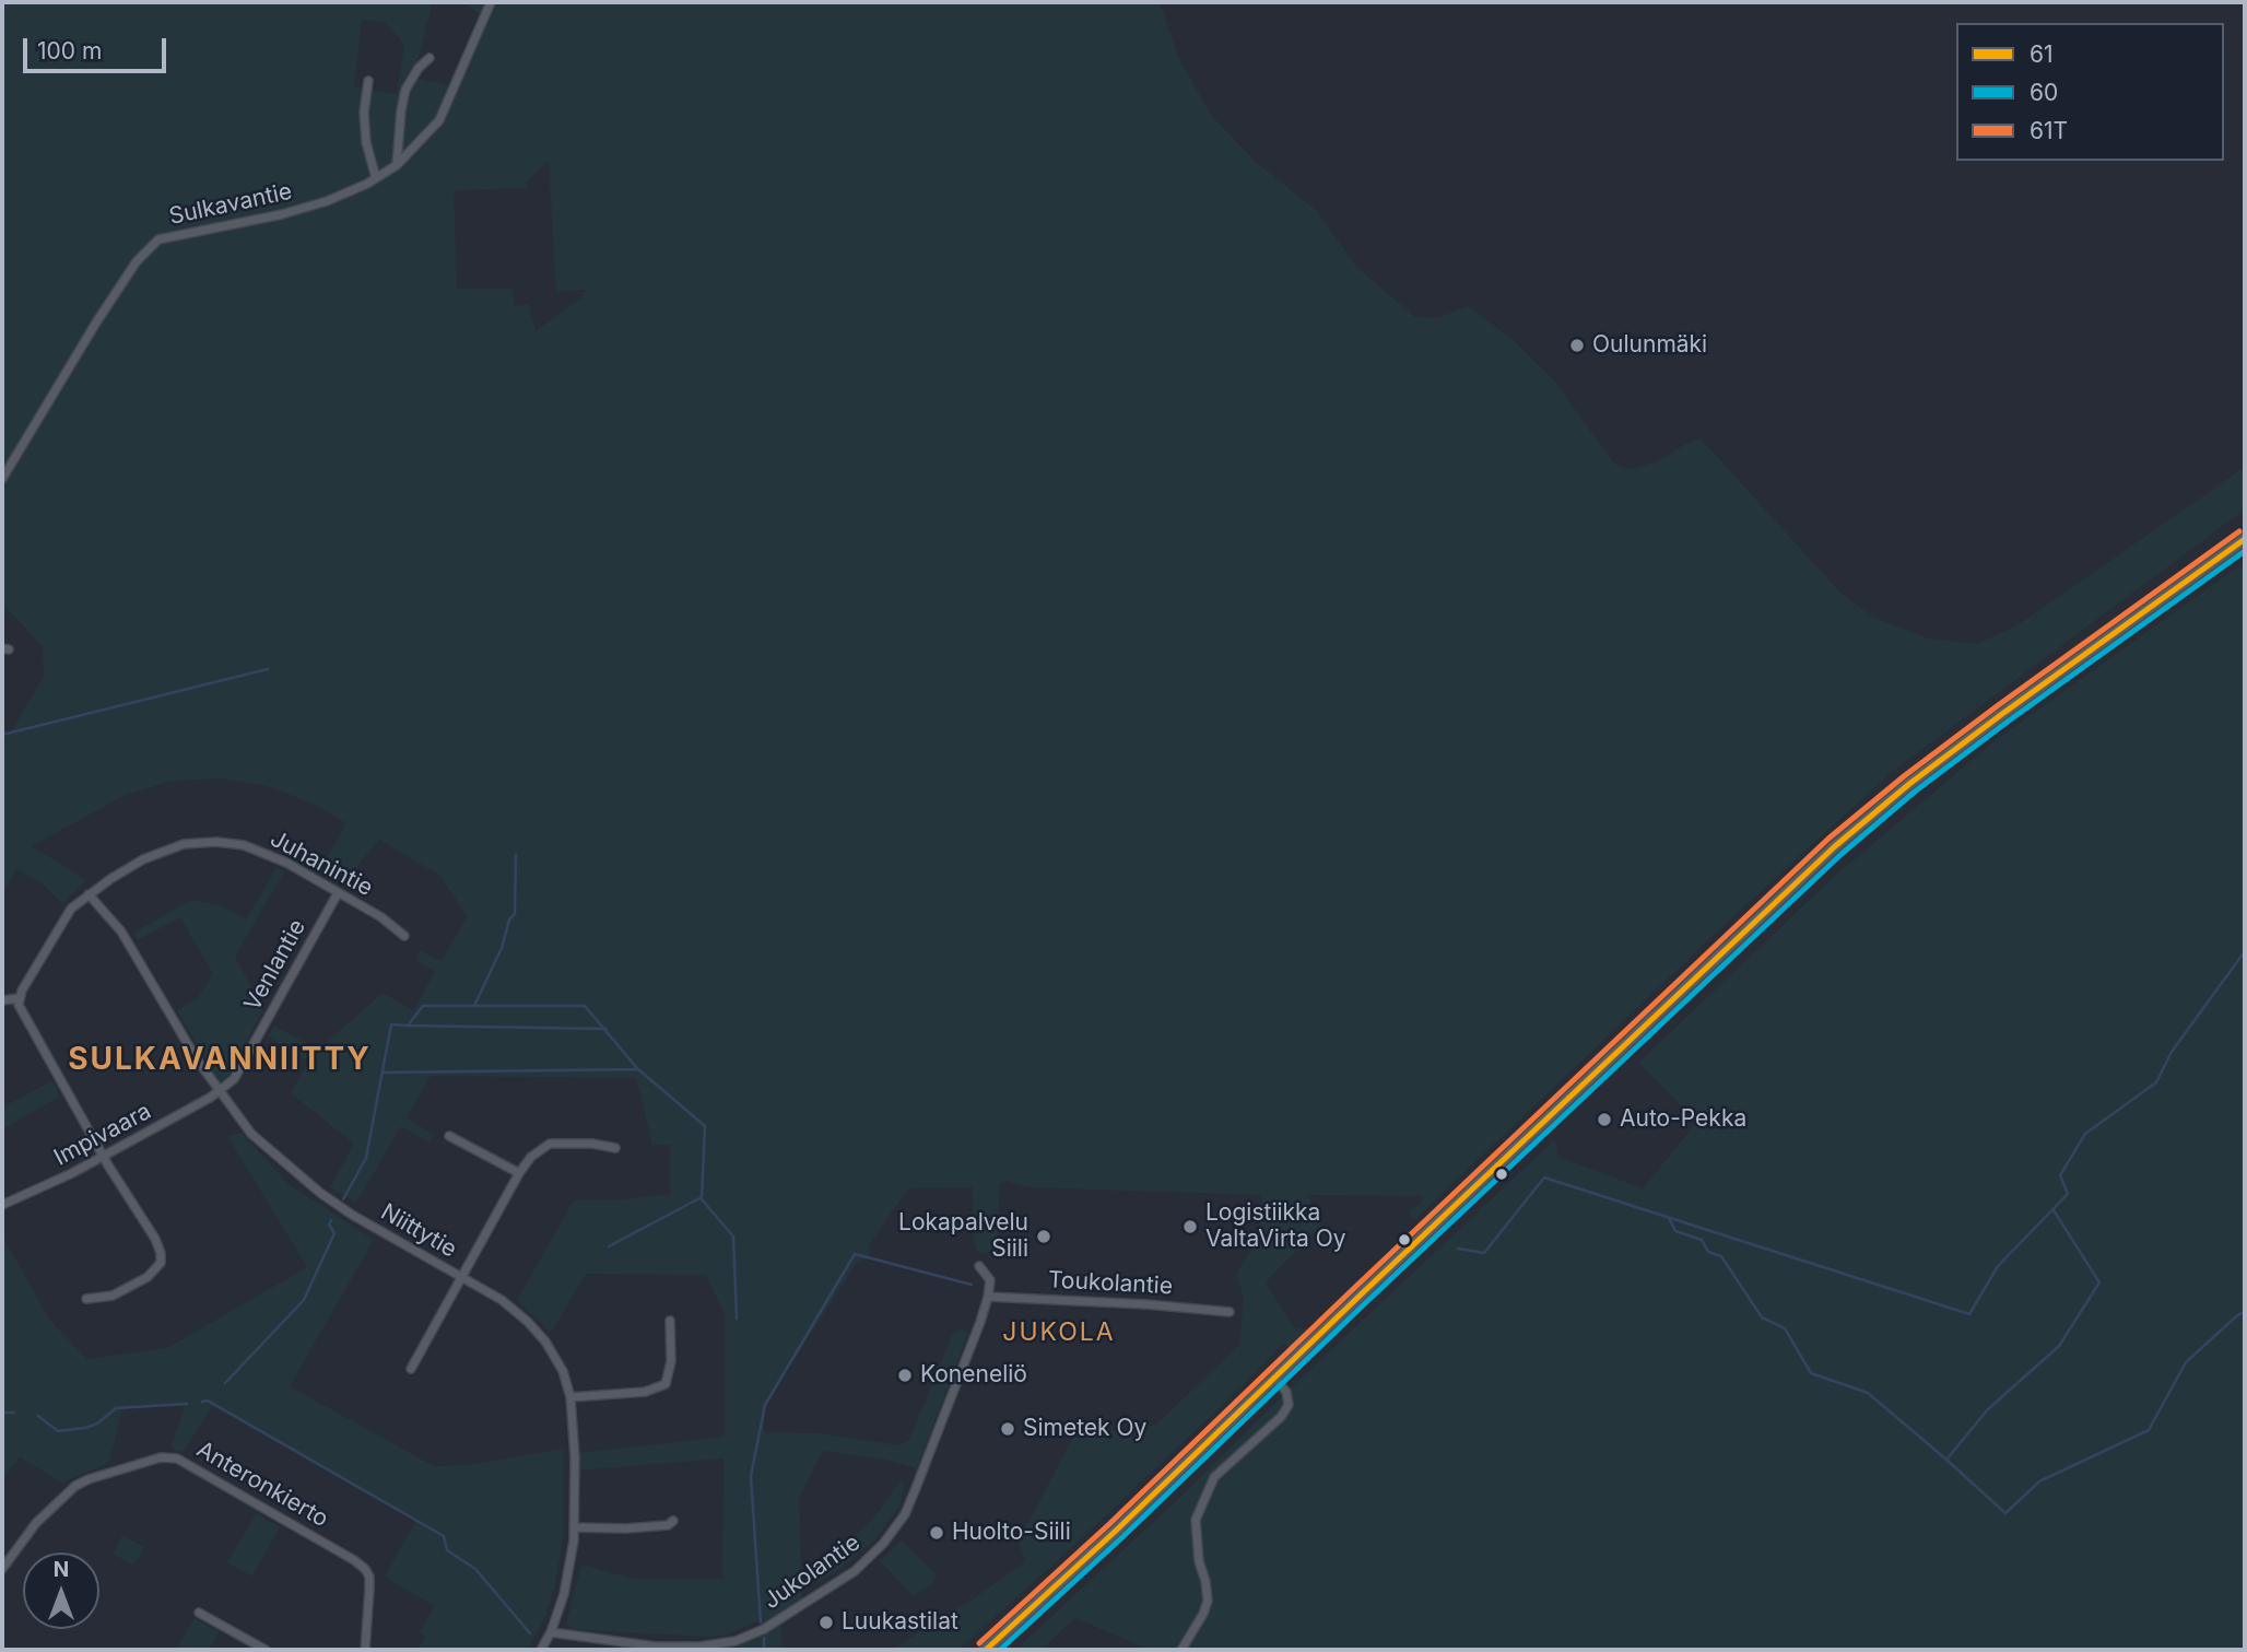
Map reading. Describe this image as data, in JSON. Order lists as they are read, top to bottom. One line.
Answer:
{"streets":{"street":["Sulkavantie","Juhanintie","Venlantie","Impivaara","Niittytie","Toukolantie","Anteronkierto","Jukolantie"]},"crossings":[["Juhanintie","Venlantie"],["Juhanintie","Niittytie"],["Venlantie","Impivaara"],["Venlantie","Niittytie"],["Impivaara","Niittytie"],["Niittytie","Jukolantie"],["Toukolantie","Jukolantie"]],"districts":["SULKAVANNIITTY","JUKOLA"],"places":["Oulunmäki","Auto-Pekka","Logistiikka ValtaVirta Oy","Lokapalvelu Siili","Koneneliö","Simetek Oy","Huolto-Siili","Luukastilat"],"lines":["transit line 61T","transit line 61","transit line 60"],"legend":["61","60","61T"],"scale_bar":"100 m","north":"top"}
